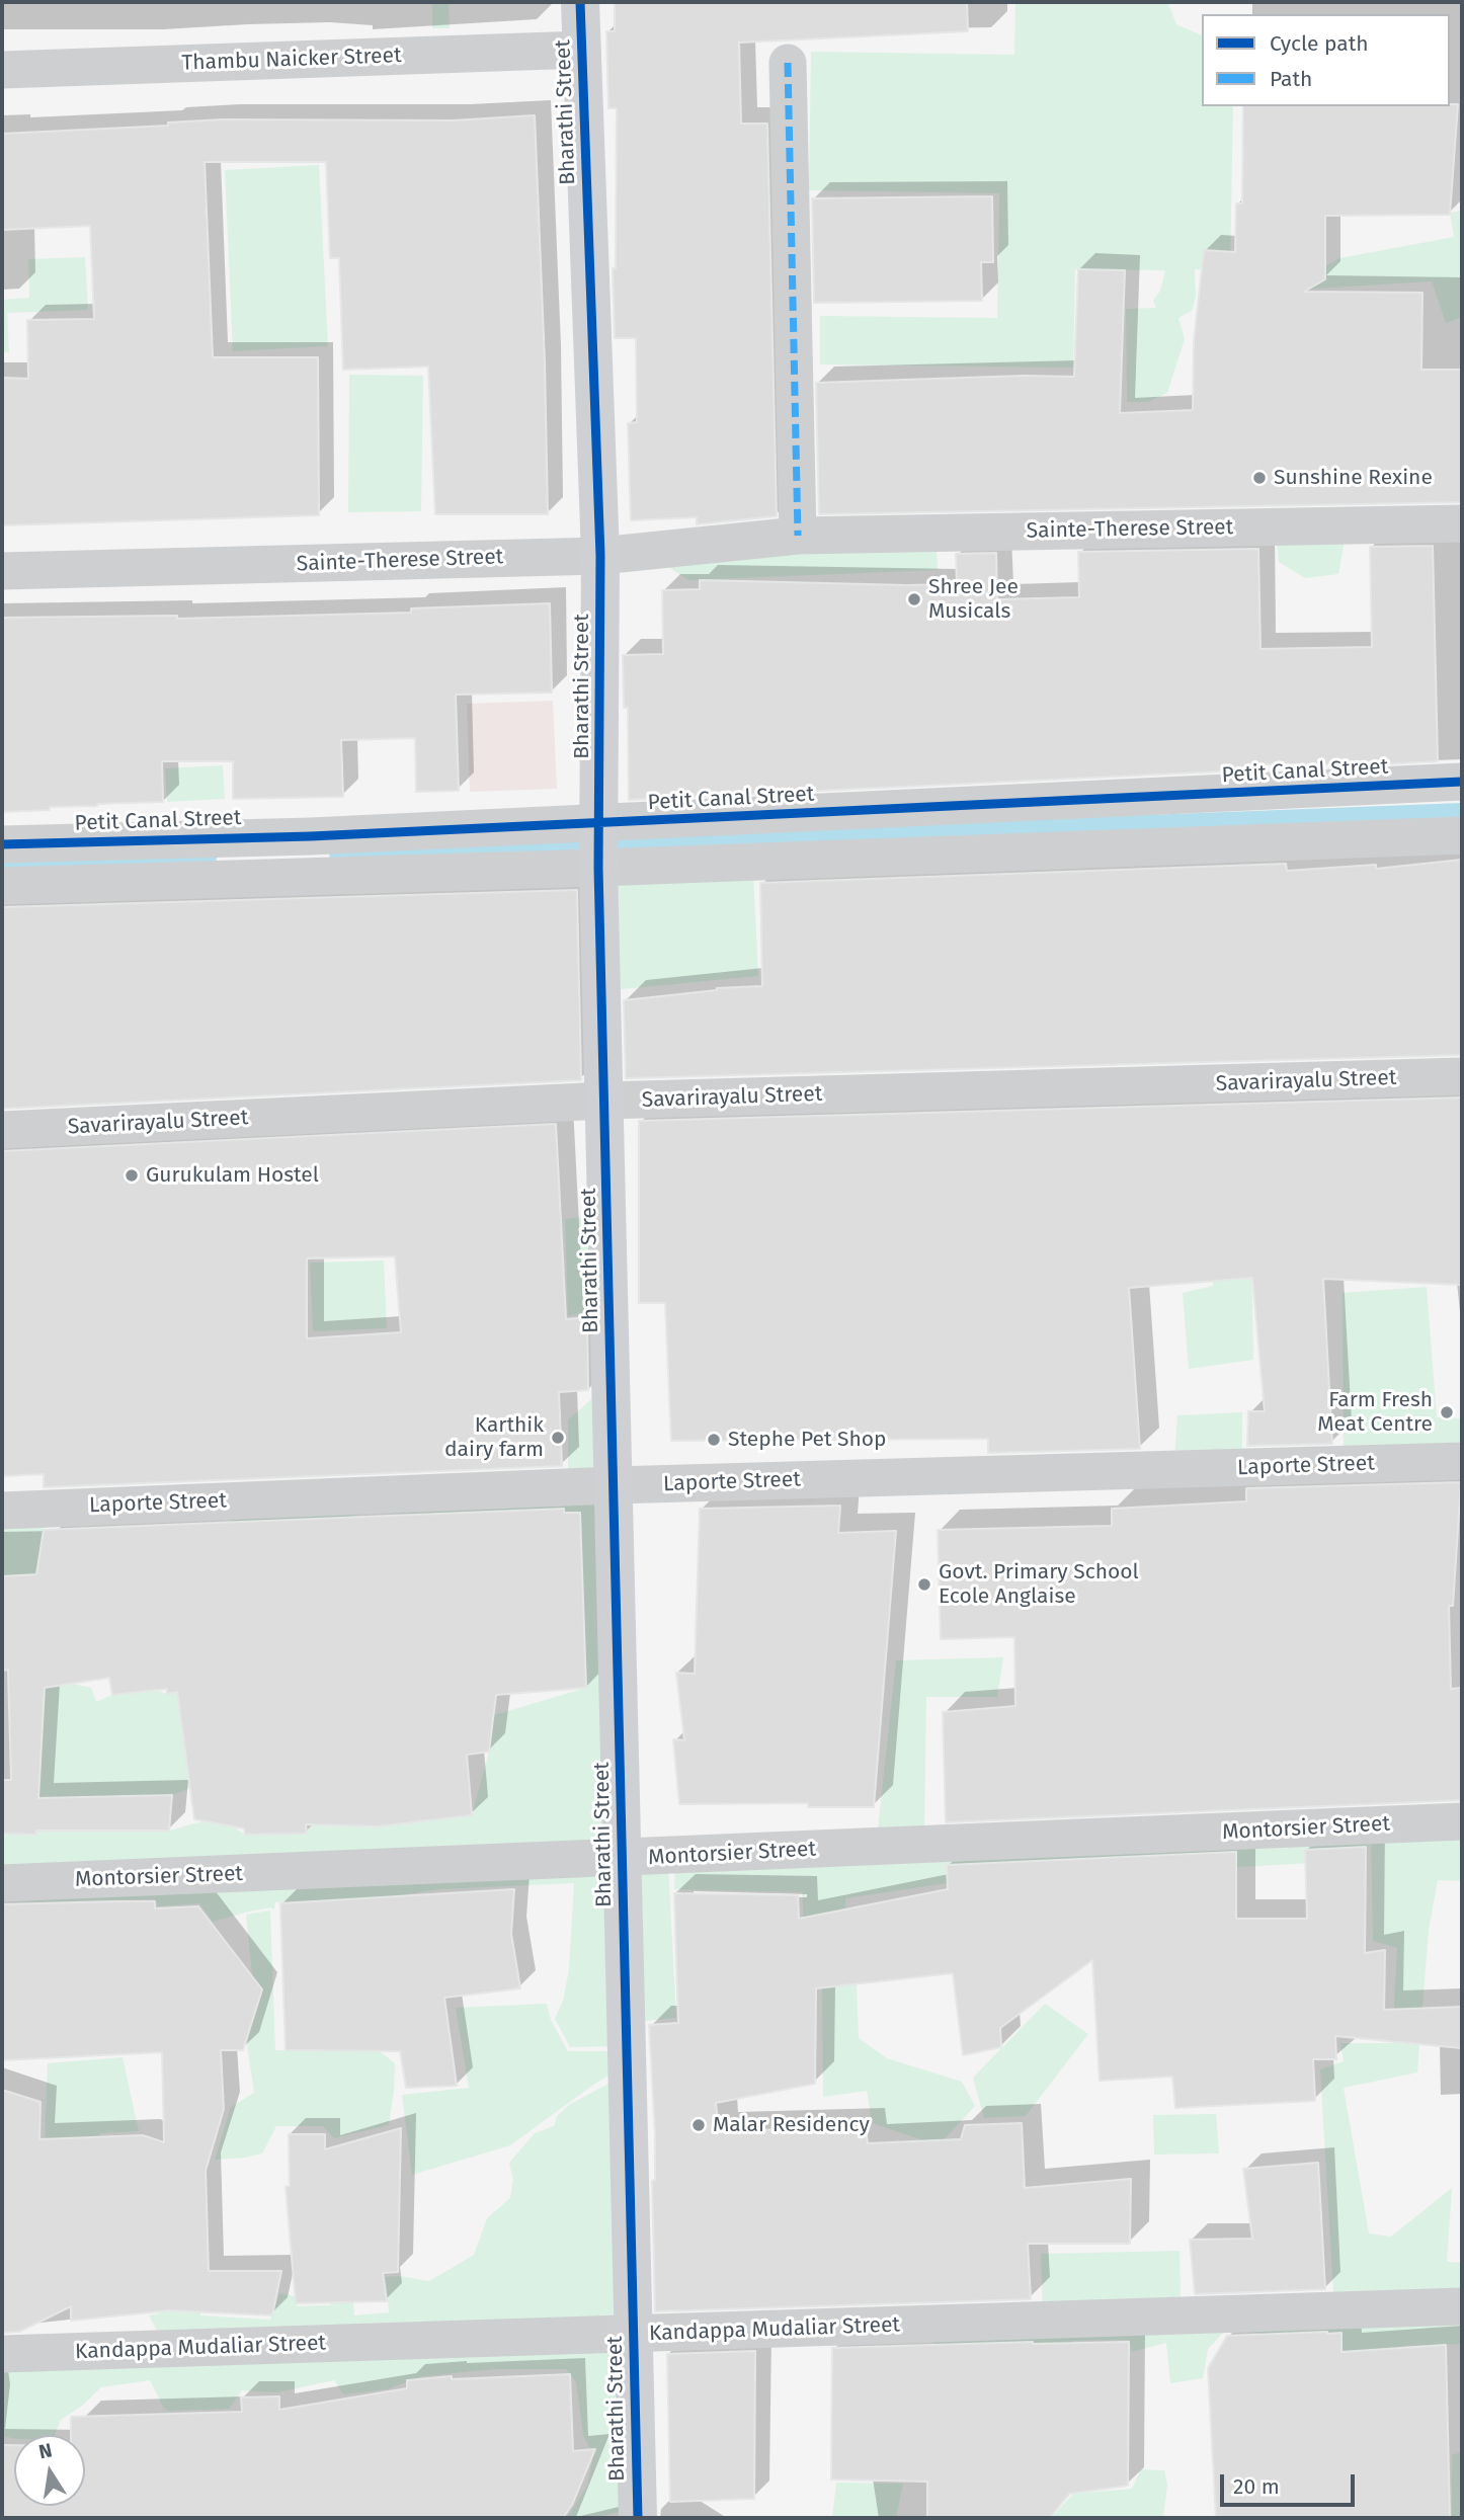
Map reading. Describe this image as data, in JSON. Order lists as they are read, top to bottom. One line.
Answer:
{"streets":{"street":["Thambu Naicker Street","Bharathi Street","Sainte-Therese Street","Petit Canal Street","Savarirayalu Street","Laporte Street","Montorsier Street","Kandappa Mudaliar Street"]},"crossings":[["Thambu Naicker Street","Bharathi Street"],["Bharathi Street","Sainte-Therese Street"],["Bharathi Street","Petit Canal Street"],["Bharathi Street","Savarirayalu Street"],["Bharathi Street","Laporte Street"],["Bharathi Street","Montorsier Street"],["Bharathi Street","Kandappa Mudaliar Street"]],"places":["Sunshine Rexine","Shree Jee Musicals","Gurukulam Hostel","Farm Fresh Meat Centre","Karthik dairy farm","Stephe Pet Shop","Govt. Primary School Ecole Anglaise","Malar Residency"],"legend":["Cycle path","Path"],"scale_bar":"20 m","north":"top"}
